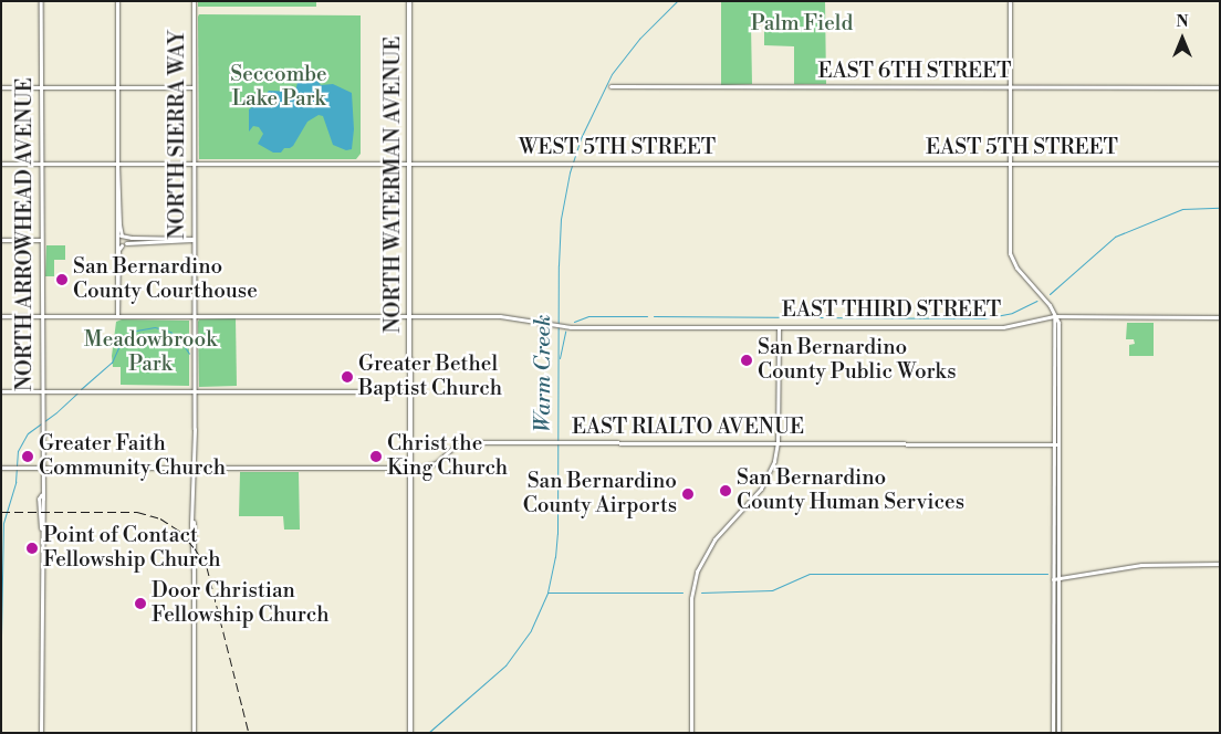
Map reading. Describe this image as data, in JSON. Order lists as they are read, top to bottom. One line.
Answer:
{"streets":{"main road":["NORTH WATERMAN AVENUE"],"street":["EAST 6TH STREET","NORTH SIERRA WAY","WEST 5TH STREET","EAST 5TH STREET","NORTH ARROWHEAD AVENUE","EAST THIRD STREET","EAST RIALTO AVENUE"]},"crossings":[["NORTH SIERRA WAY","EAST THIRD STREET"],["NORTH SIERRA WAY","EAST RIALTO AVENUE"],["WEST 5TH STREET","EAST 5TH STREET"],["WEST 5TH STREET","NORTH WATERMAN AVENUE"],["NORTH WATERMAN AVENUE","EAST THIRD STREET"],["NORTH WATERMAN AVENUE","EAST RIALTO AVENUE"],["NORTH ARROWHEAD AVENUE","EAST THIRD STREET"],["NORTH ARROWHEAD AVENUE","EAST RIALTO AVENUE"]],"water":["Warm Creek"],"parks":["Palm Field","Seccombe Lake Park","Meadowbrook Park"],"places":["San Bernardino County Courthouse","San Bernardino County Public Works","Greater Bethel Baptist Church","Greater Faith Community Church","Christ the King Church","San Bernardino County Human Services","San Bernardino County Airports","Point of Contact Fellowship Church","Door Christian Fellowship Church"],"north":"top"}
